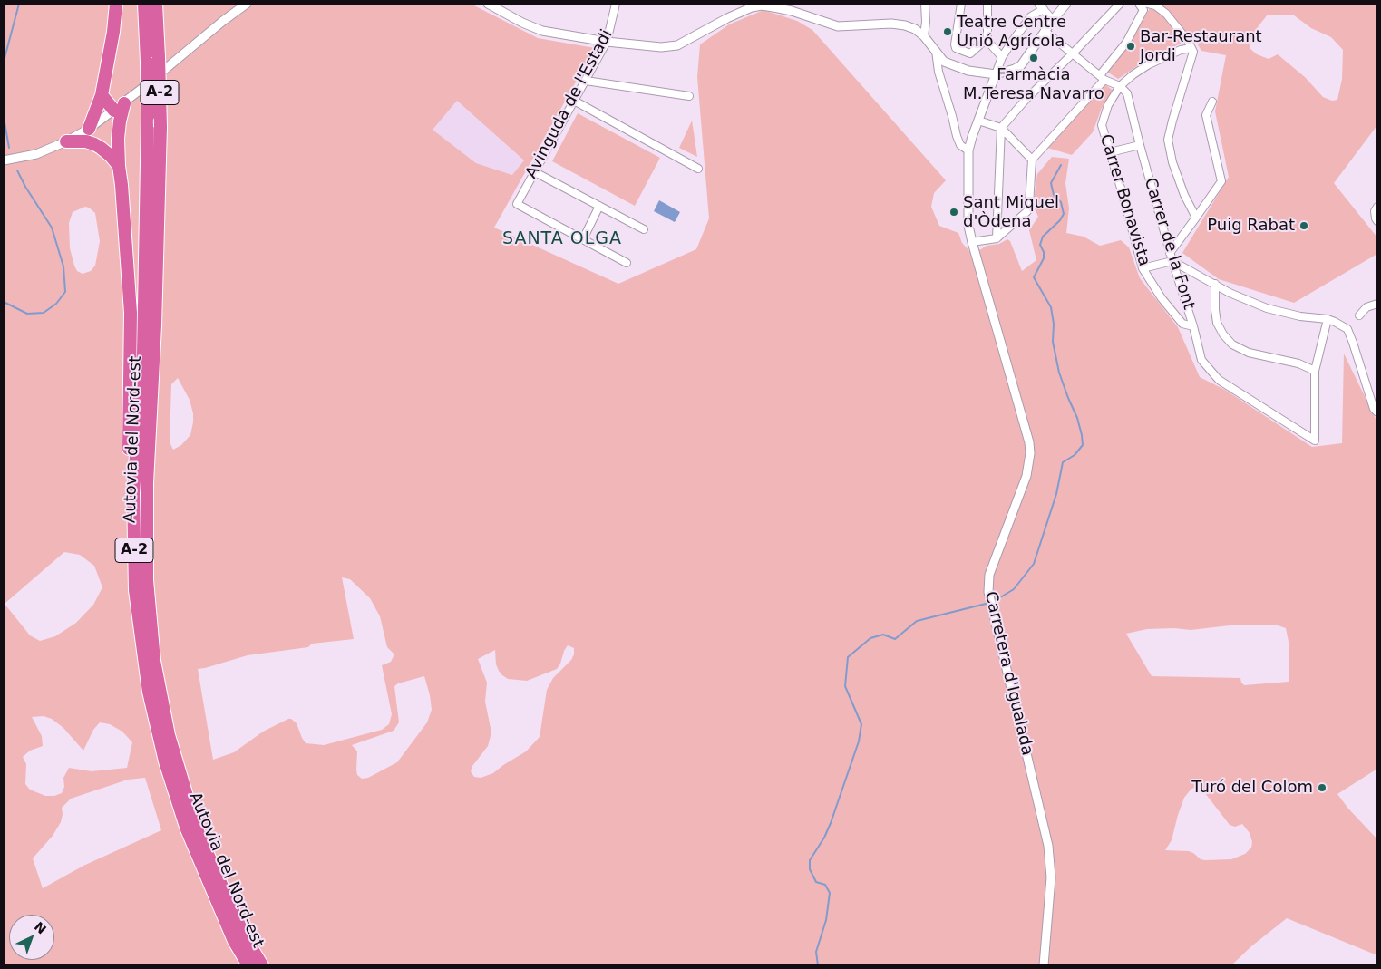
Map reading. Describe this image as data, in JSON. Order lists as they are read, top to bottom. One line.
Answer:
{"streets":{"highway":["A-2","Autovia del Nord-est"],"street":["Avinguda de l'Estadi","Carrer Bonavista","Carrer de la Font","Carretera d'Igualada"]},"crossings":[["Carrer Bonavista","Carrer de la Font"]],"districts":["SANTA OLGA"],"places":["Teatre Centre Unió Agrícola","Bar-Restaurant Jordi","Farmàcia M.Teresa Navarro","Sant Miquel d'Òdena","Puig Rabat","Turó del Colom"],"north":"top right"}
